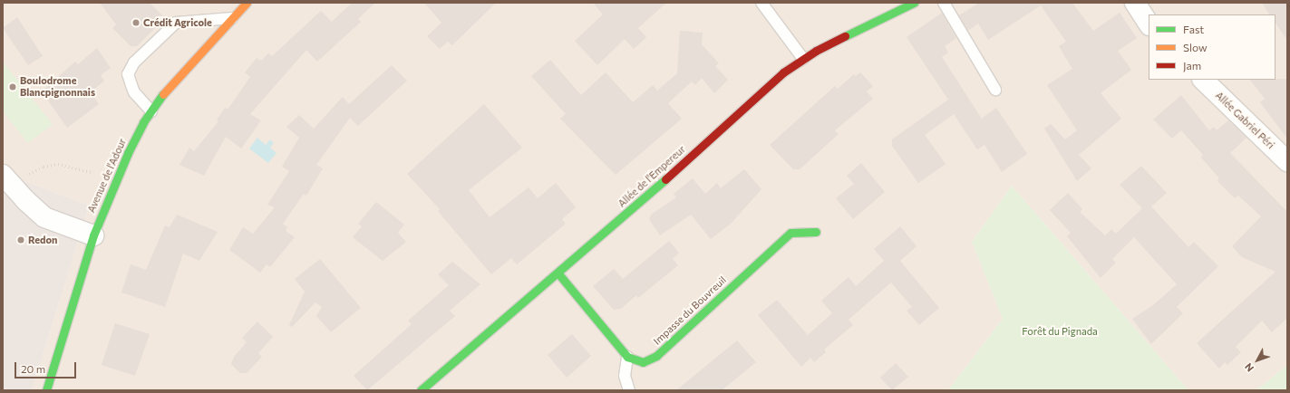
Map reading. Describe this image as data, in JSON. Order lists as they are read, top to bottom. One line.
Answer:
{"streets":{"street":["Allée Gabriel Péri","Avenue de l'Adour","Allée de l'Empereur","Impasse du Bouvreuil"]},"parks":["Forêt du Pignada"],"places":["Crédit Agricole","Boulodrome Blancpignonnais","Redon"],"legend":["Fast","Slow","Jam"],"scale_bar":"20 m","north":"bottom left"}
